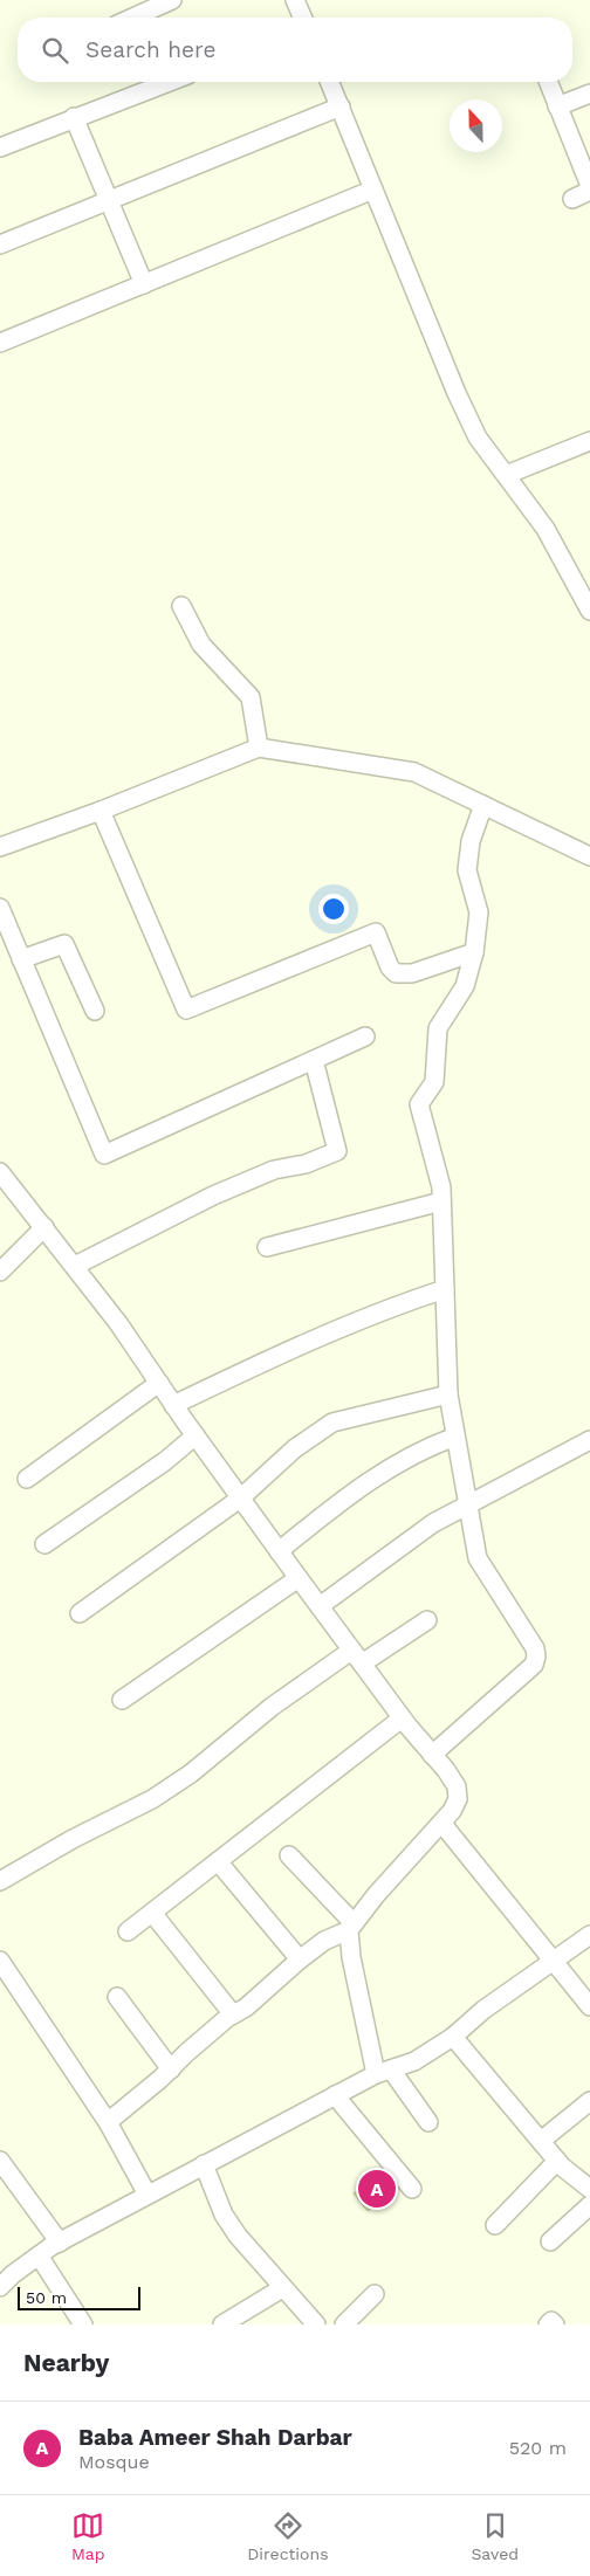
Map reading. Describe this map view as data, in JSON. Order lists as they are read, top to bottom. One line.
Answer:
{"scale_bar":"50 m","north":"top","page":{"search":"Search here","pins":"A","scale":"50 m","heading":"Nearby","list":[{"mark":"A","name":"Baba Ameer Shah Darbar","note":"Mosque","value":"520 m"}],"nav":["Map","Directions","Saved"]}}
